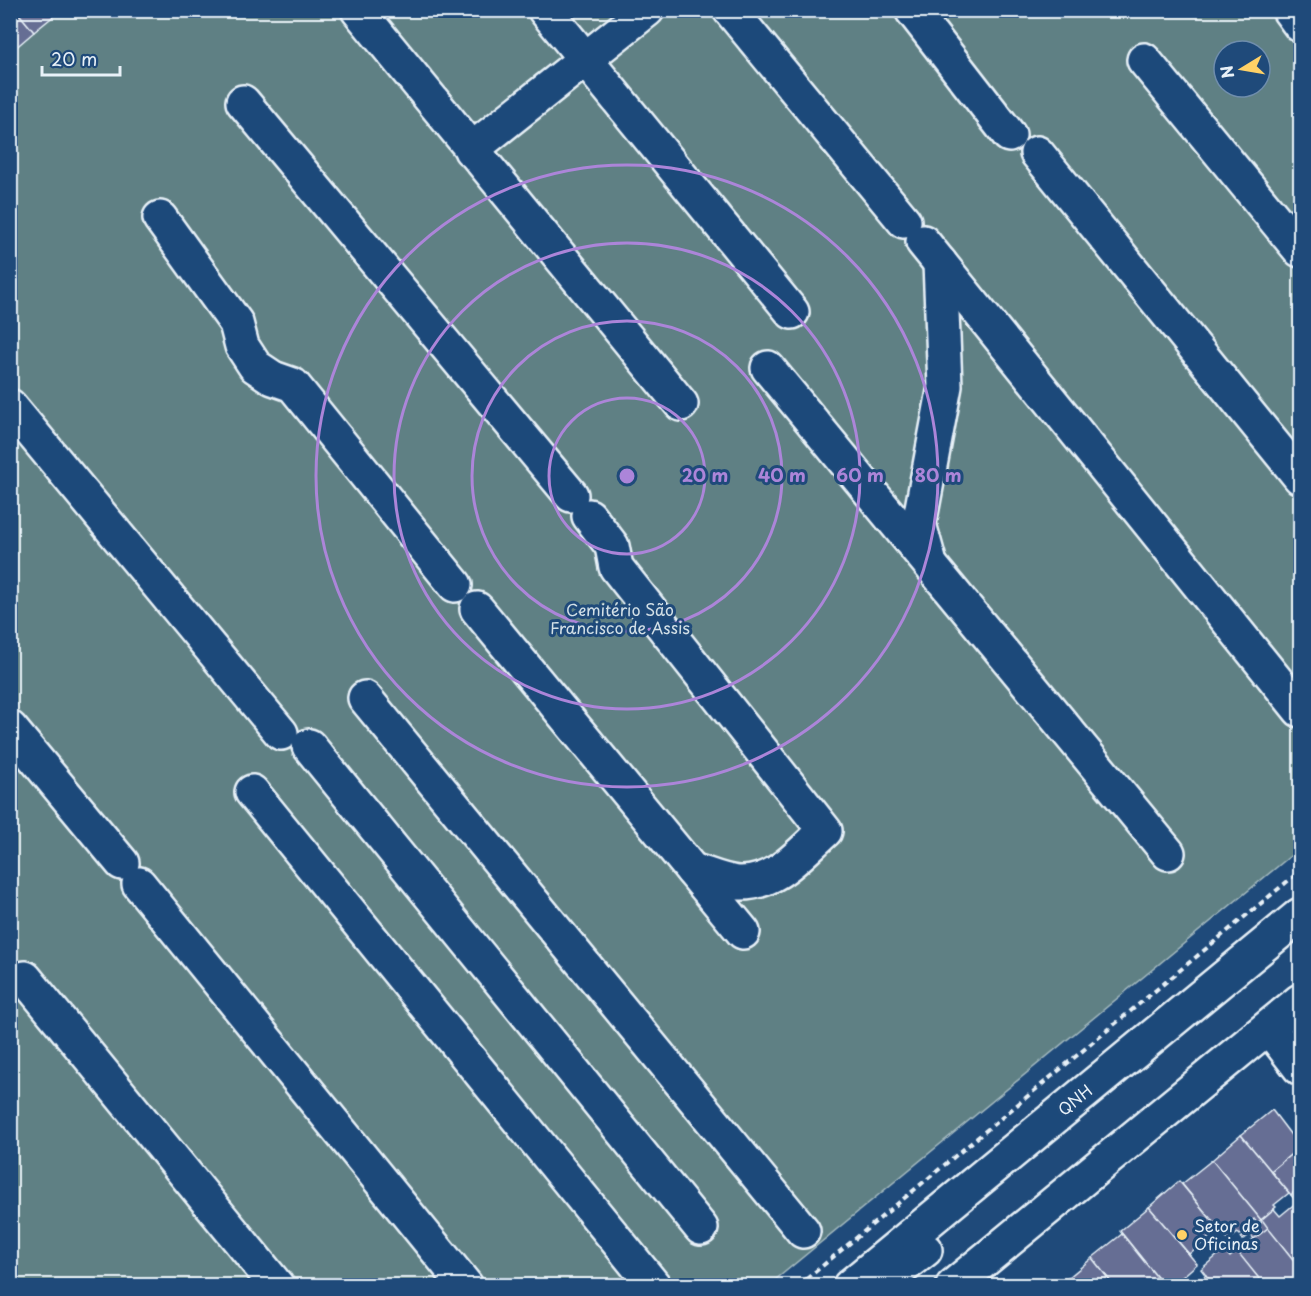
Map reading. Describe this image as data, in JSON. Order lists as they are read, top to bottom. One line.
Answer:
{"streets":{"street":["QNH"]},"parks":["Cemitério São Francisco de Assis"],"places":["Setor de Oficinas"],"scale_bar":"20 m","north":"left","rings":["20 m","40 m","60 m","80 m"]}
